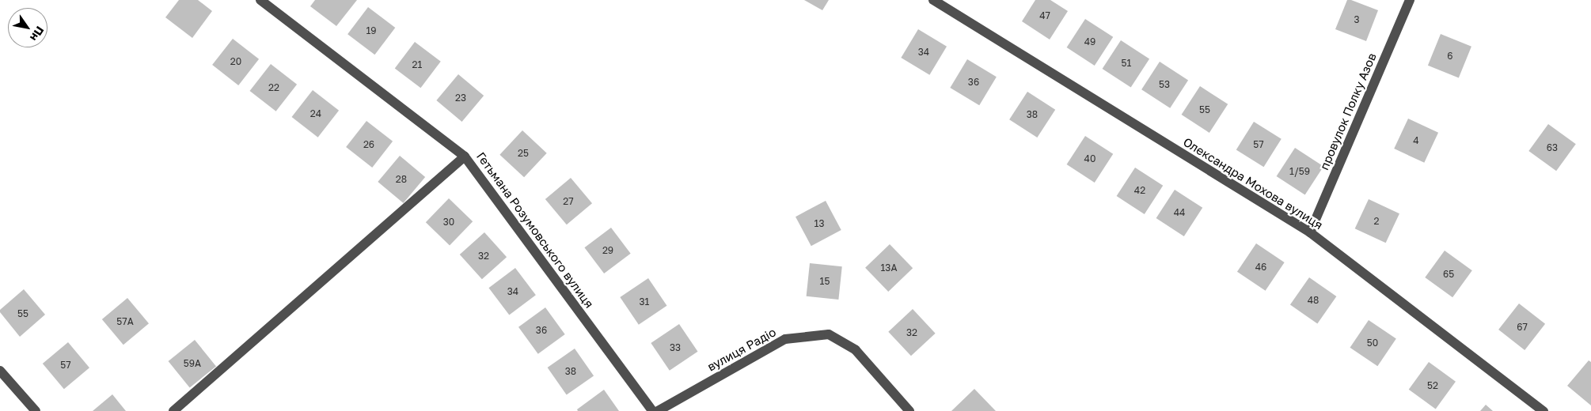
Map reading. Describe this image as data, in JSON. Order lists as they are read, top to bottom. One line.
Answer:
{"streets":{"street":["провулок Полку Азов","Олександра Мохова вулиця","Гетьмана Розумовського вулиця","вулиця Радіо"]},"crossings":[["провулок Полку Азов","Олександра Мохова вулиця"]],"house_numbers":["47","3","19","49","34","6","20","51","21","36","53","22","23","55","24","38","4","26","57","63","25","40","1/59","28","42","27","44","2","30","13","29","32","46","13А","65","15","34","48","31","55","57А","67","36","32","50","33","59А","57","38","52"],"north":"bottom right"}
